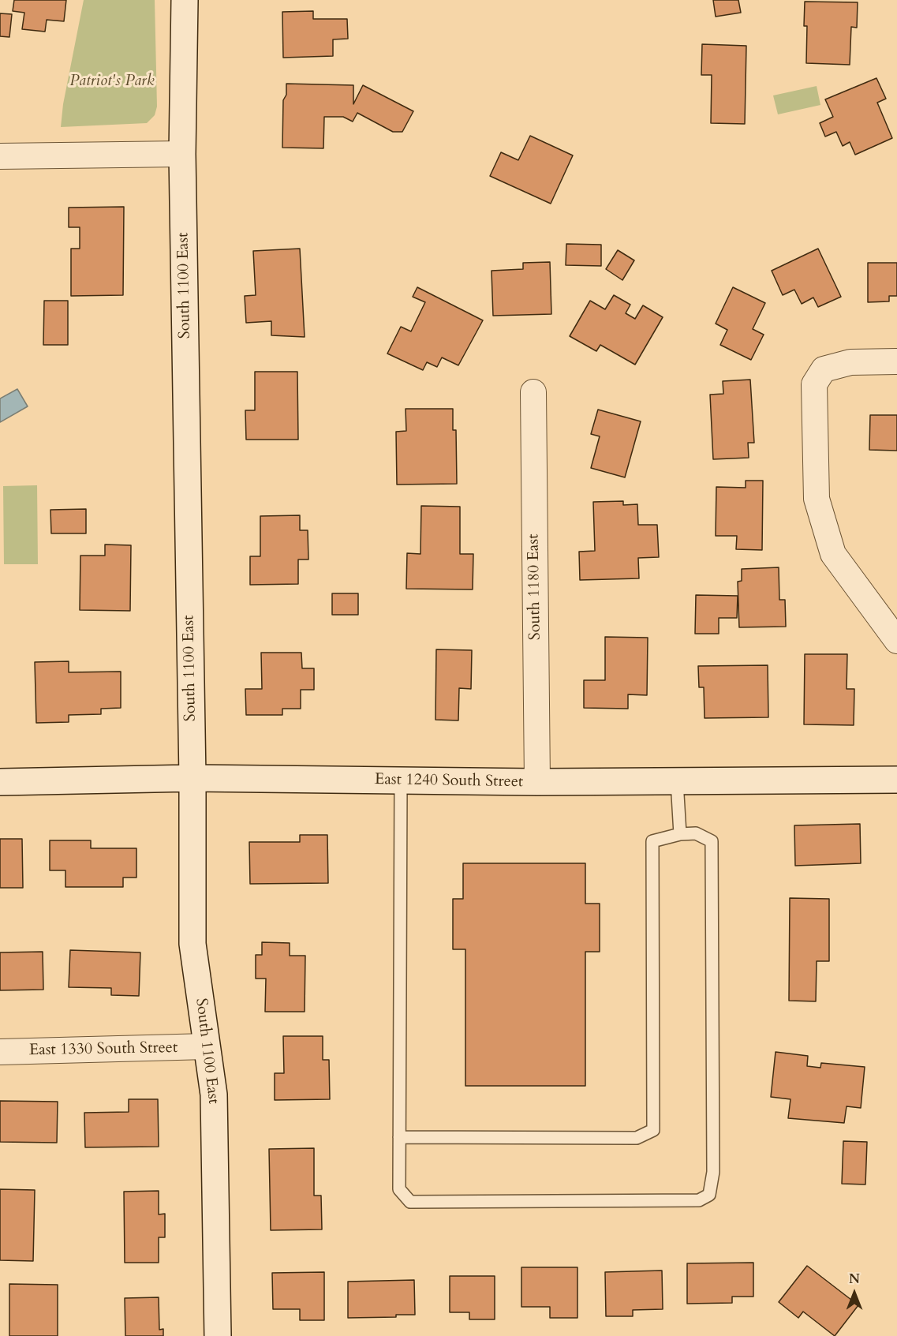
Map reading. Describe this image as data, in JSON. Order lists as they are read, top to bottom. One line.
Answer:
{"streets":{"street":["South 1100 East","South 1180 East","East 1240 South Street","East 1330 South Street"]},"crossings":[["South 1100 East","East 1240 South Street"],["South 1100 East","East 1330 South Street"],["South 1180 East","East 1240 South Street"]],"parks":["Patriot's Park"],"north":"top"}
